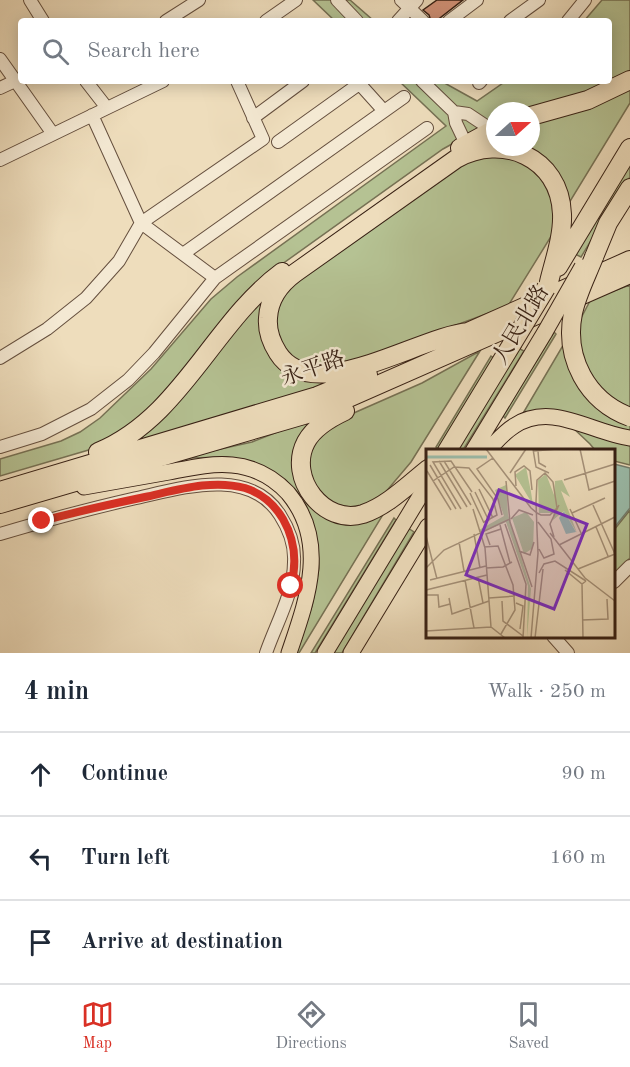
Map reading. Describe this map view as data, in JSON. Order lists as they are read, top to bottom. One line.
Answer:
{"streets":{"highway":["人民北路","永平路"]},"north":"right","page":{"search":"Search here","heading":["4 min","Walk · 250 m"],"list":[["Continue","90 m"],["Turn left","160 m"],"Arrive at destination"],"nav":["Map","Directions","Saved"]}}
